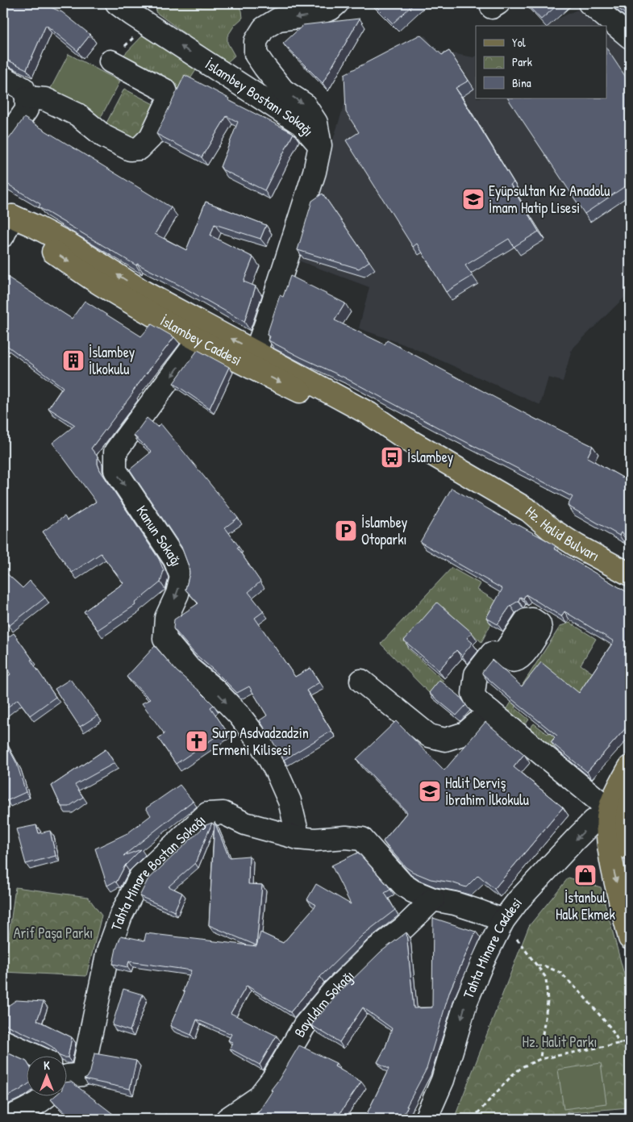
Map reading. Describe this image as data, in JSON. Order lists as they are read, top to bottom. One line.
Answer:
{"streets":{"main road":["İslambey Caddesi","Hz. Halid Bulvarı"],"street":["İslambey Bostanı Sokağı","Kanun Sokağı","Tahta Minare Bostan Sokağı","Tahta Minare Caddesi","Bayıldım Sokağı"]},"crossings":[["İslambey Bostanı Sokağı","İslambey Caddesi"],["İslambey Caddesi","Kanun Sokağı"],["İslambey Caddesi","Hz. Halid Bulvarı"],["Kanun Sokağı","Tahta Minare Bostan Sokağı"],["Tahta Minare Bostan Sokağı","Tahta Minare Caddesi"],["Tahta Minare Bostan Sokağı","Bayıldım Sokağı"]],"one_way":["İslambey Bostanı Sokağı","Kanun Sokağı","Tahta Minare Caddesi"],"parks":["Arif Paşa Parkı","Hz. Halit Parkı"],"places":{"school or university":["Eyüpsultan Kız Anadolu İmam Hatip Lisesi","Halit Derviş İbrahim İlkokulu"],"building":["İslambey İlkokulu"],"bus stop":["İslambey"],"parking":["İslambey Otoparkı"],"church":["Surp Asdvadzadzin Ermeni Kilisesi"],"shop":["İstanbul Halk Ekmek"]},"legend":["Yol","Park","Bina"],"north":"top"}
